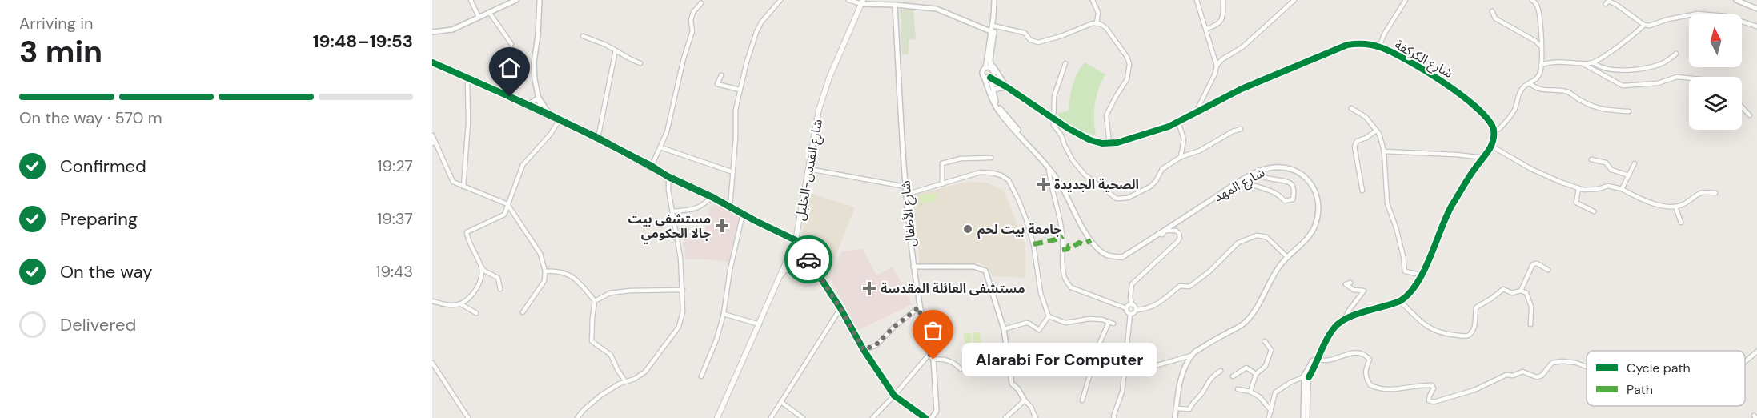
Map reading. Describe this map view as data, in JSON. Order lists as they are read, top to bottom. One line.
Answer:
{"streets":{"main road":["شارع القدس-الخليل"],"street":["شارع الكركفة","شارع المهد","شارع الأطفال"]},"crossings":[["شارع الكركفة","شارع المهد"]],"places":{"health":["الصحية الجديدة","مستشفى بيت جالا الحكومي","مستشفى العائلة المقدسة"],"other":["جامعة بيت لحم","Alarabi For Computer"]},"legend":["Cycle path","Path"],"north":"top","page":{"heading":["3 min","Arriving in","19:48–19:53"],"bar":"On the way · 570 m","list":[["Confirmed","19:27"],["Preparing","19:37"],["On the way","19:43"],"Delivered"],"bubble":"Alarabi For Computer"}}
